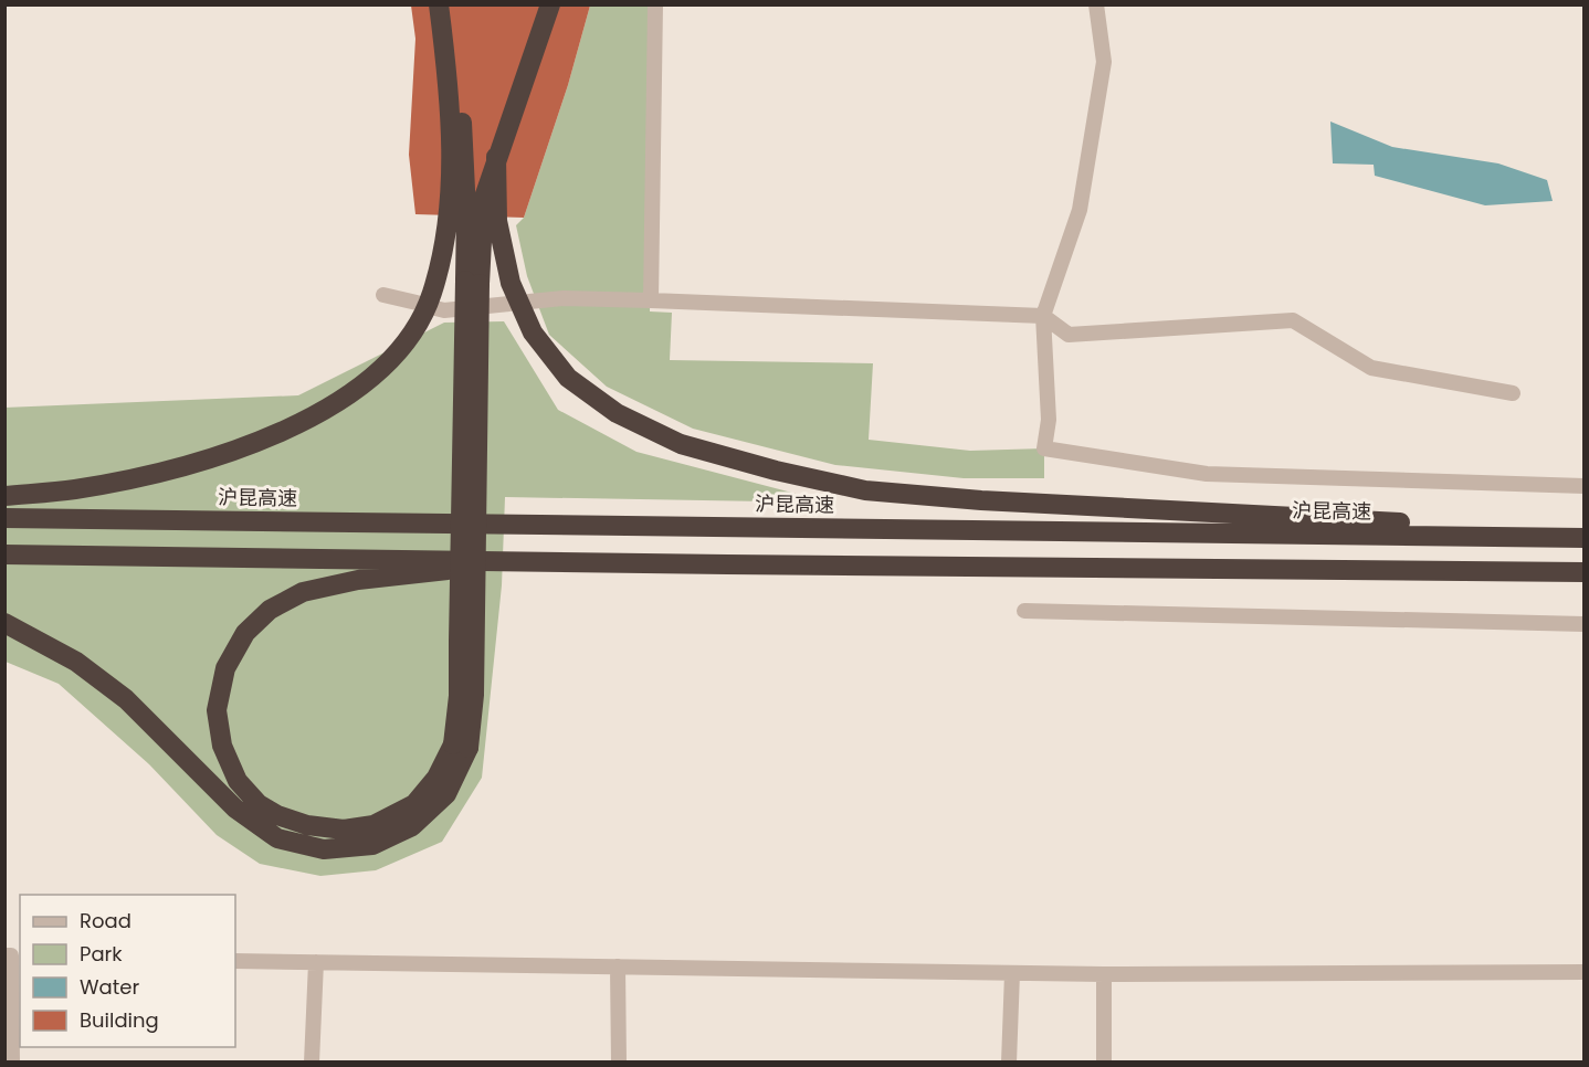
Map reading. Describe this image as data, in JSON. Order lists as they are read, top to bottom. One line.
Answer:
{"streets":{"highway":["沪昆高速"]},"legend":["Road","Park","Water","Building"]}
